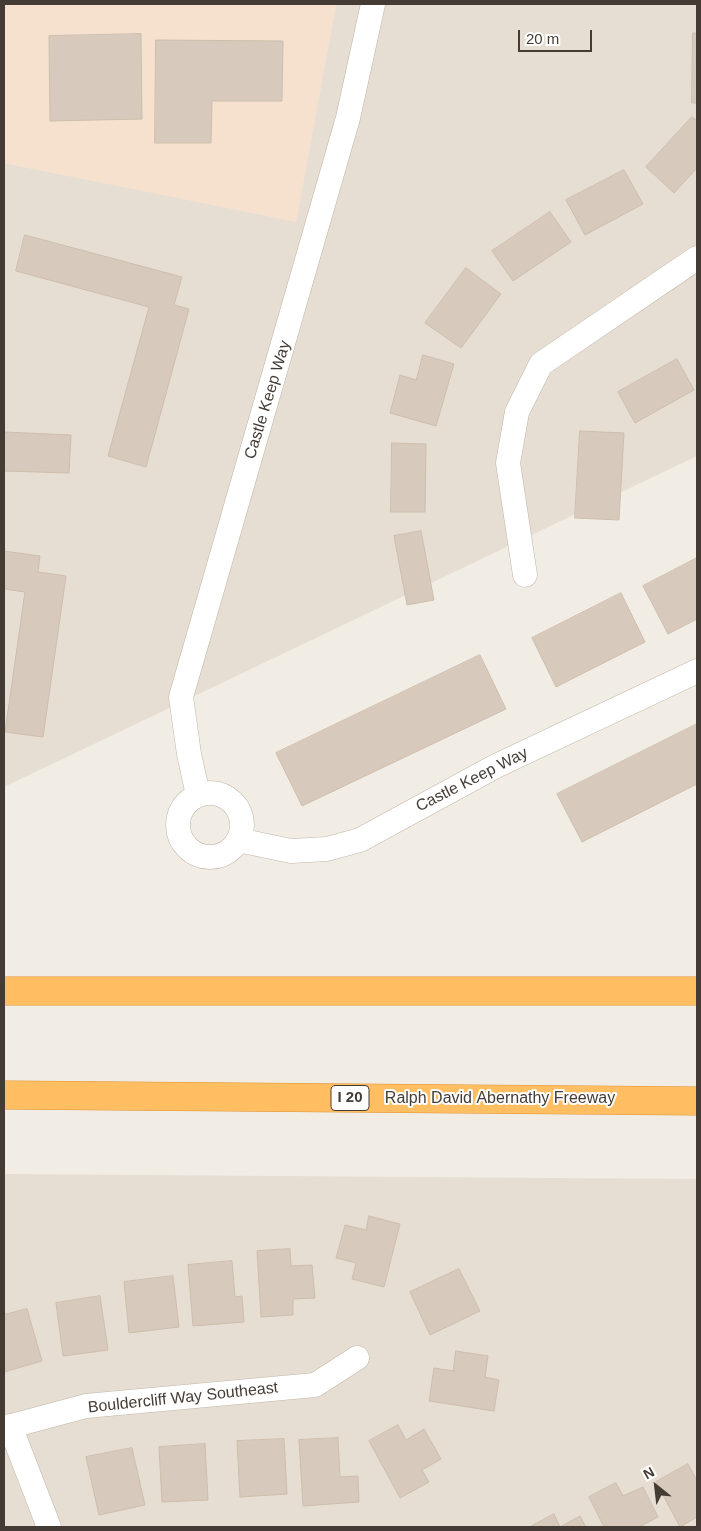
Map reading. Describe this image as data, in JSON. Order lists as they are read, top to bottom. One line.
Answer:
{"streets":{"highway":["I 20","Ralph David Abernathy Freeway"],"street":["Castle Keep Way","Bouldercliff Way Southeast"]},"scale_bar":"20 m","north":"top left"}
